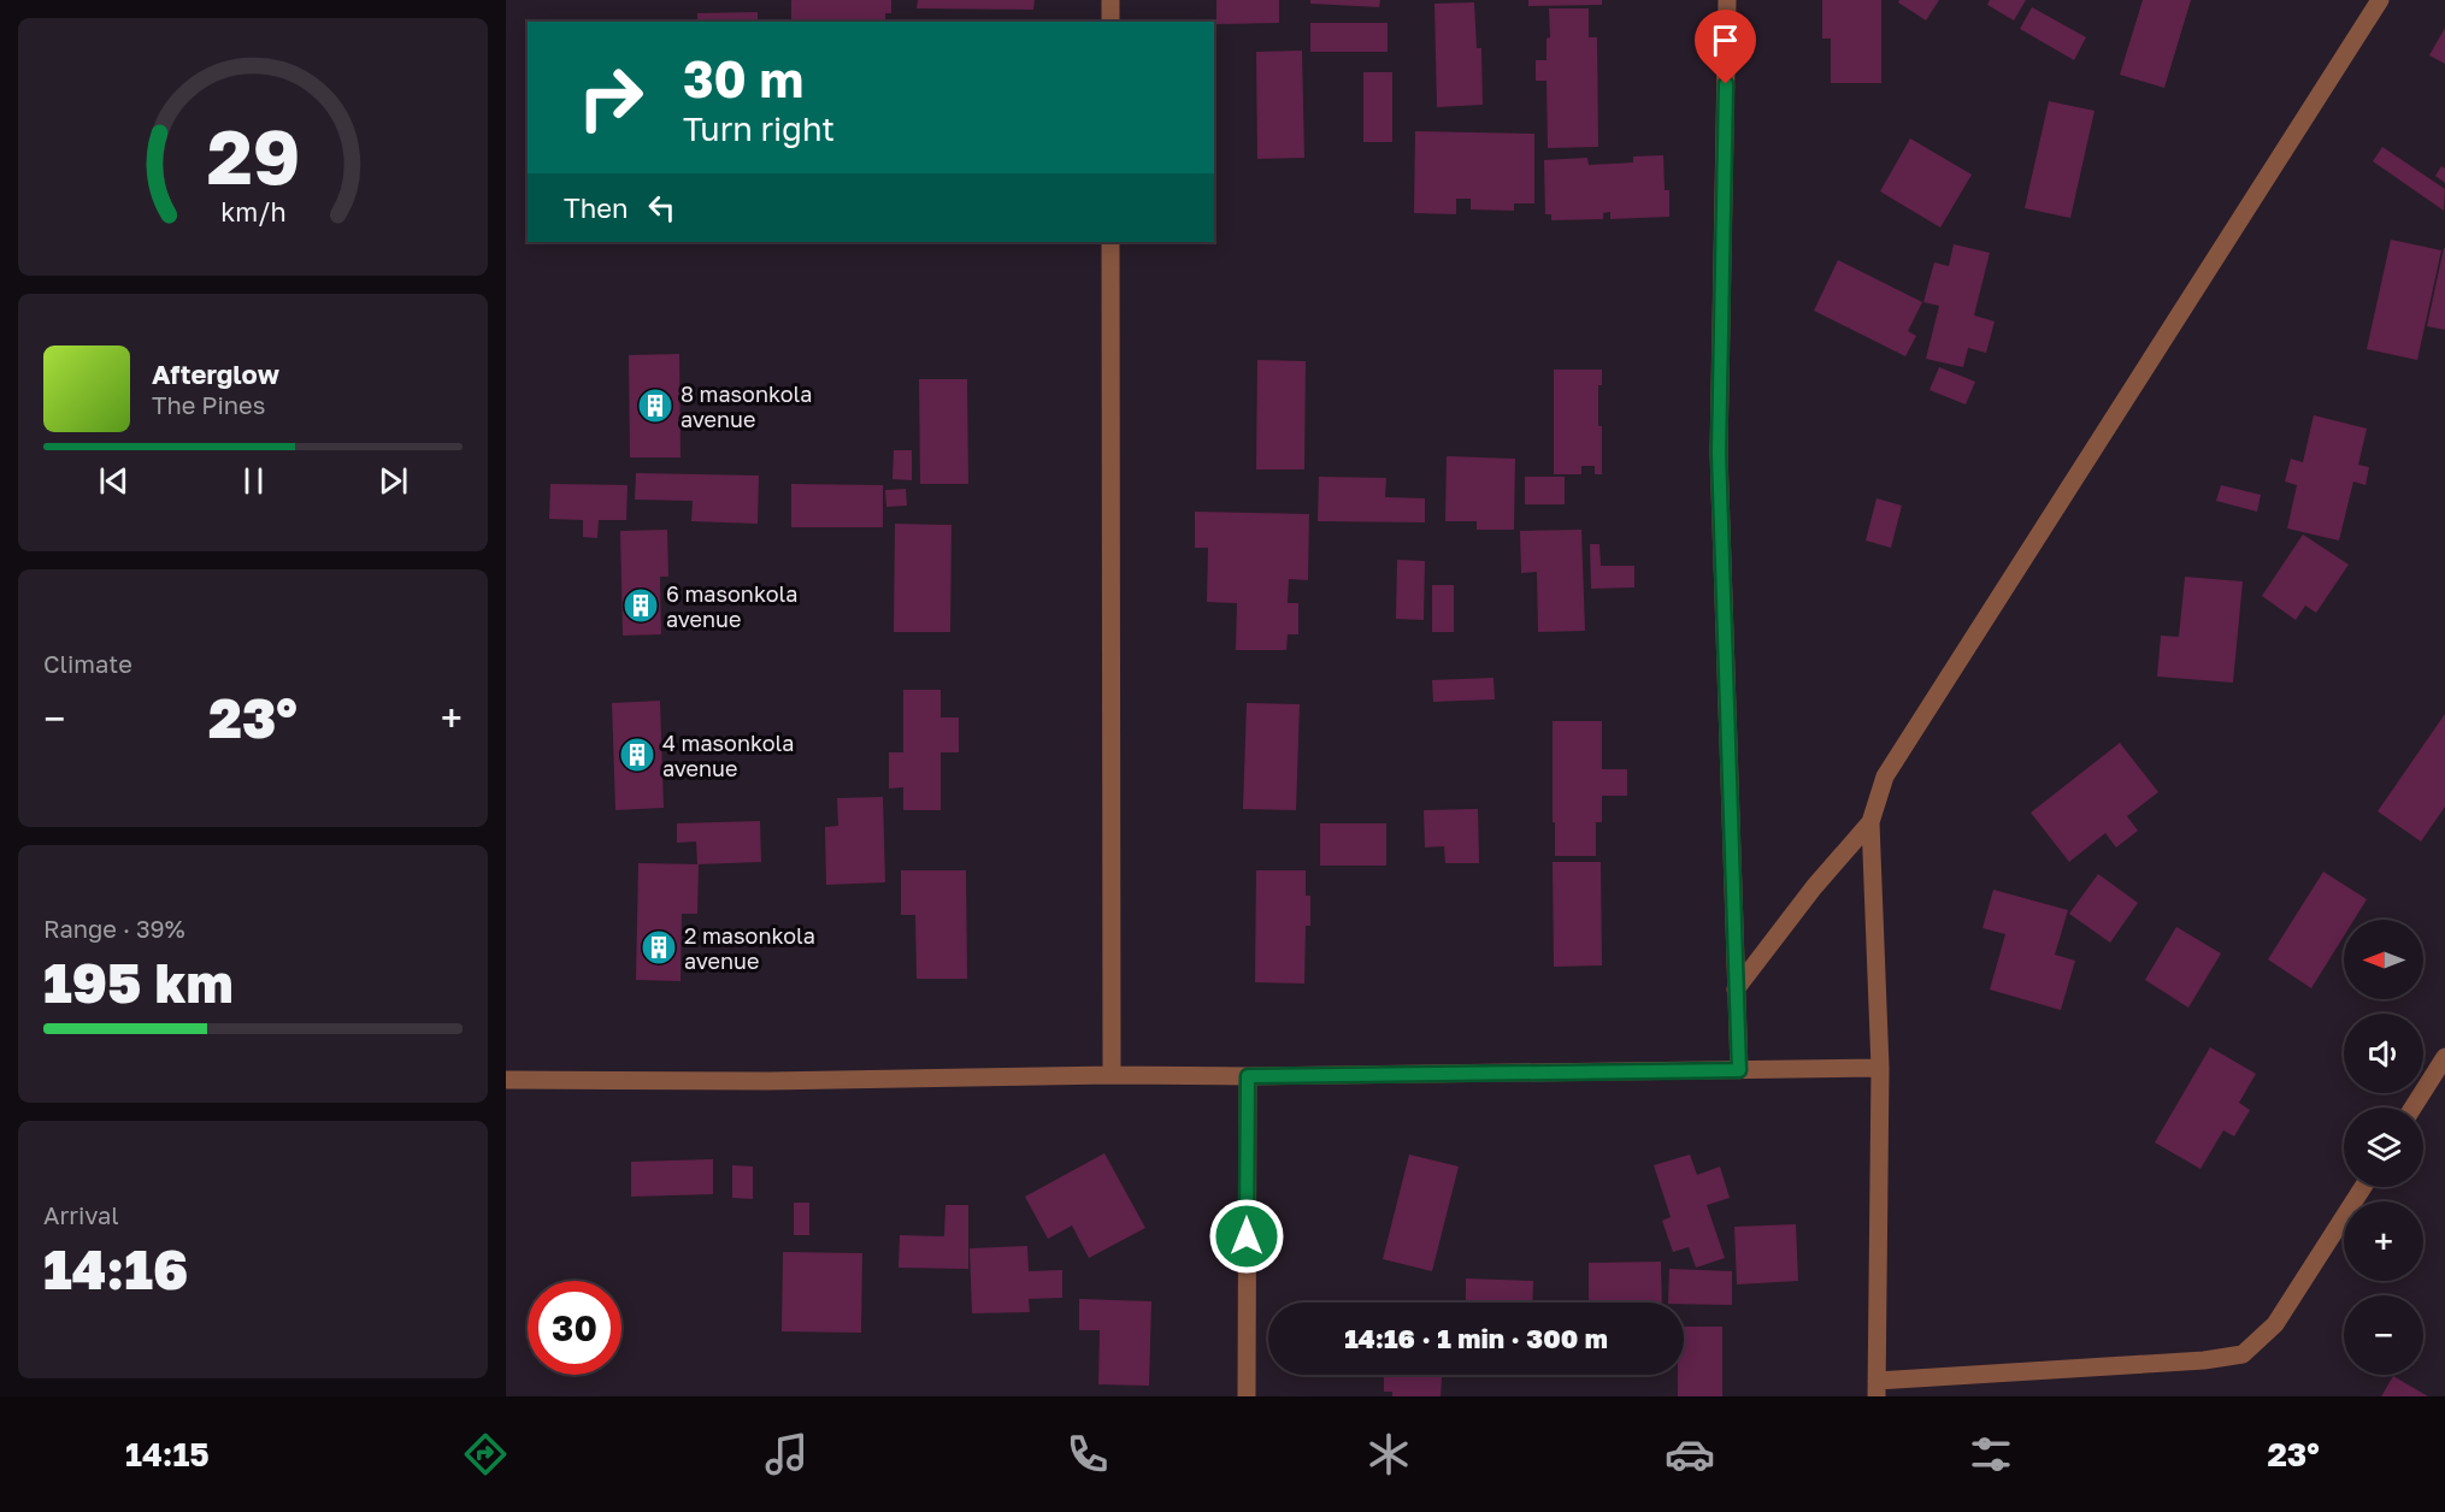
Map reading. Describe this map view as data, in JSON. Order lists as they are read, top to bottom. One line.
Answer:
{"places":{"building":["8 masonkola avenue","6 masonkola avenue","4 masonkola avenue","2 masonkola avenue"]},"north":"left","page":{"turn":["30 m","Turn right"],"then":"Then","song":["Afterglow","The Pines"],"tile":["Climate",["Range · 39%","195 km"],["Arrival","14:16"]],"heat":["−","23°","+"],"map_buttons":["+","−"],"limit":"30","trip":"14:16 · 1 min · 300 m","tabs":["14:15","23°"],"gauge":["29","km/h"]}}
